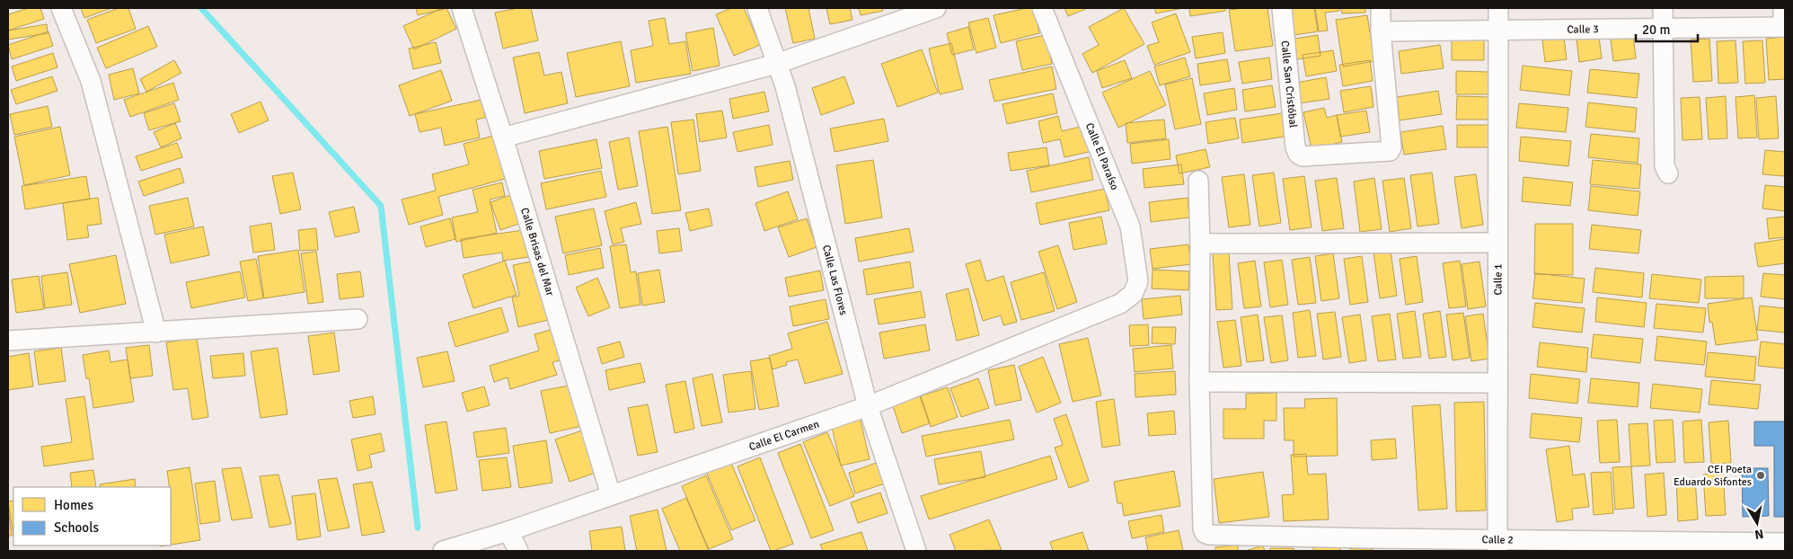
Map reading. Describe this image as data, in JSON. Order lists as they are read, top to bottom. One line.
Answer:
{"streets":{"street":["Calle 3","Calle San Cristóbal","Calle El Paraíso","Calle Brisas del Mar","Calle Las Flores","Calle 1","Calle El Carmen","Calle 2"]},"crossings":[["Calle 3","Calle San Cristóbal"],["Calle 3","Calle 1"],["Calle El Paraíso","Calle El Carmen"],["Calle Brisas del Mar","Calle El Carmen"],["Calle Las Flores","Calle El Carmen"],["Calle 1","Calle 2"]],"places":["CEI Poeta Eduardo Sifontes"],"legend":["Homes","Schools"],"scale_bar":"20 m","north":"bottom"}
